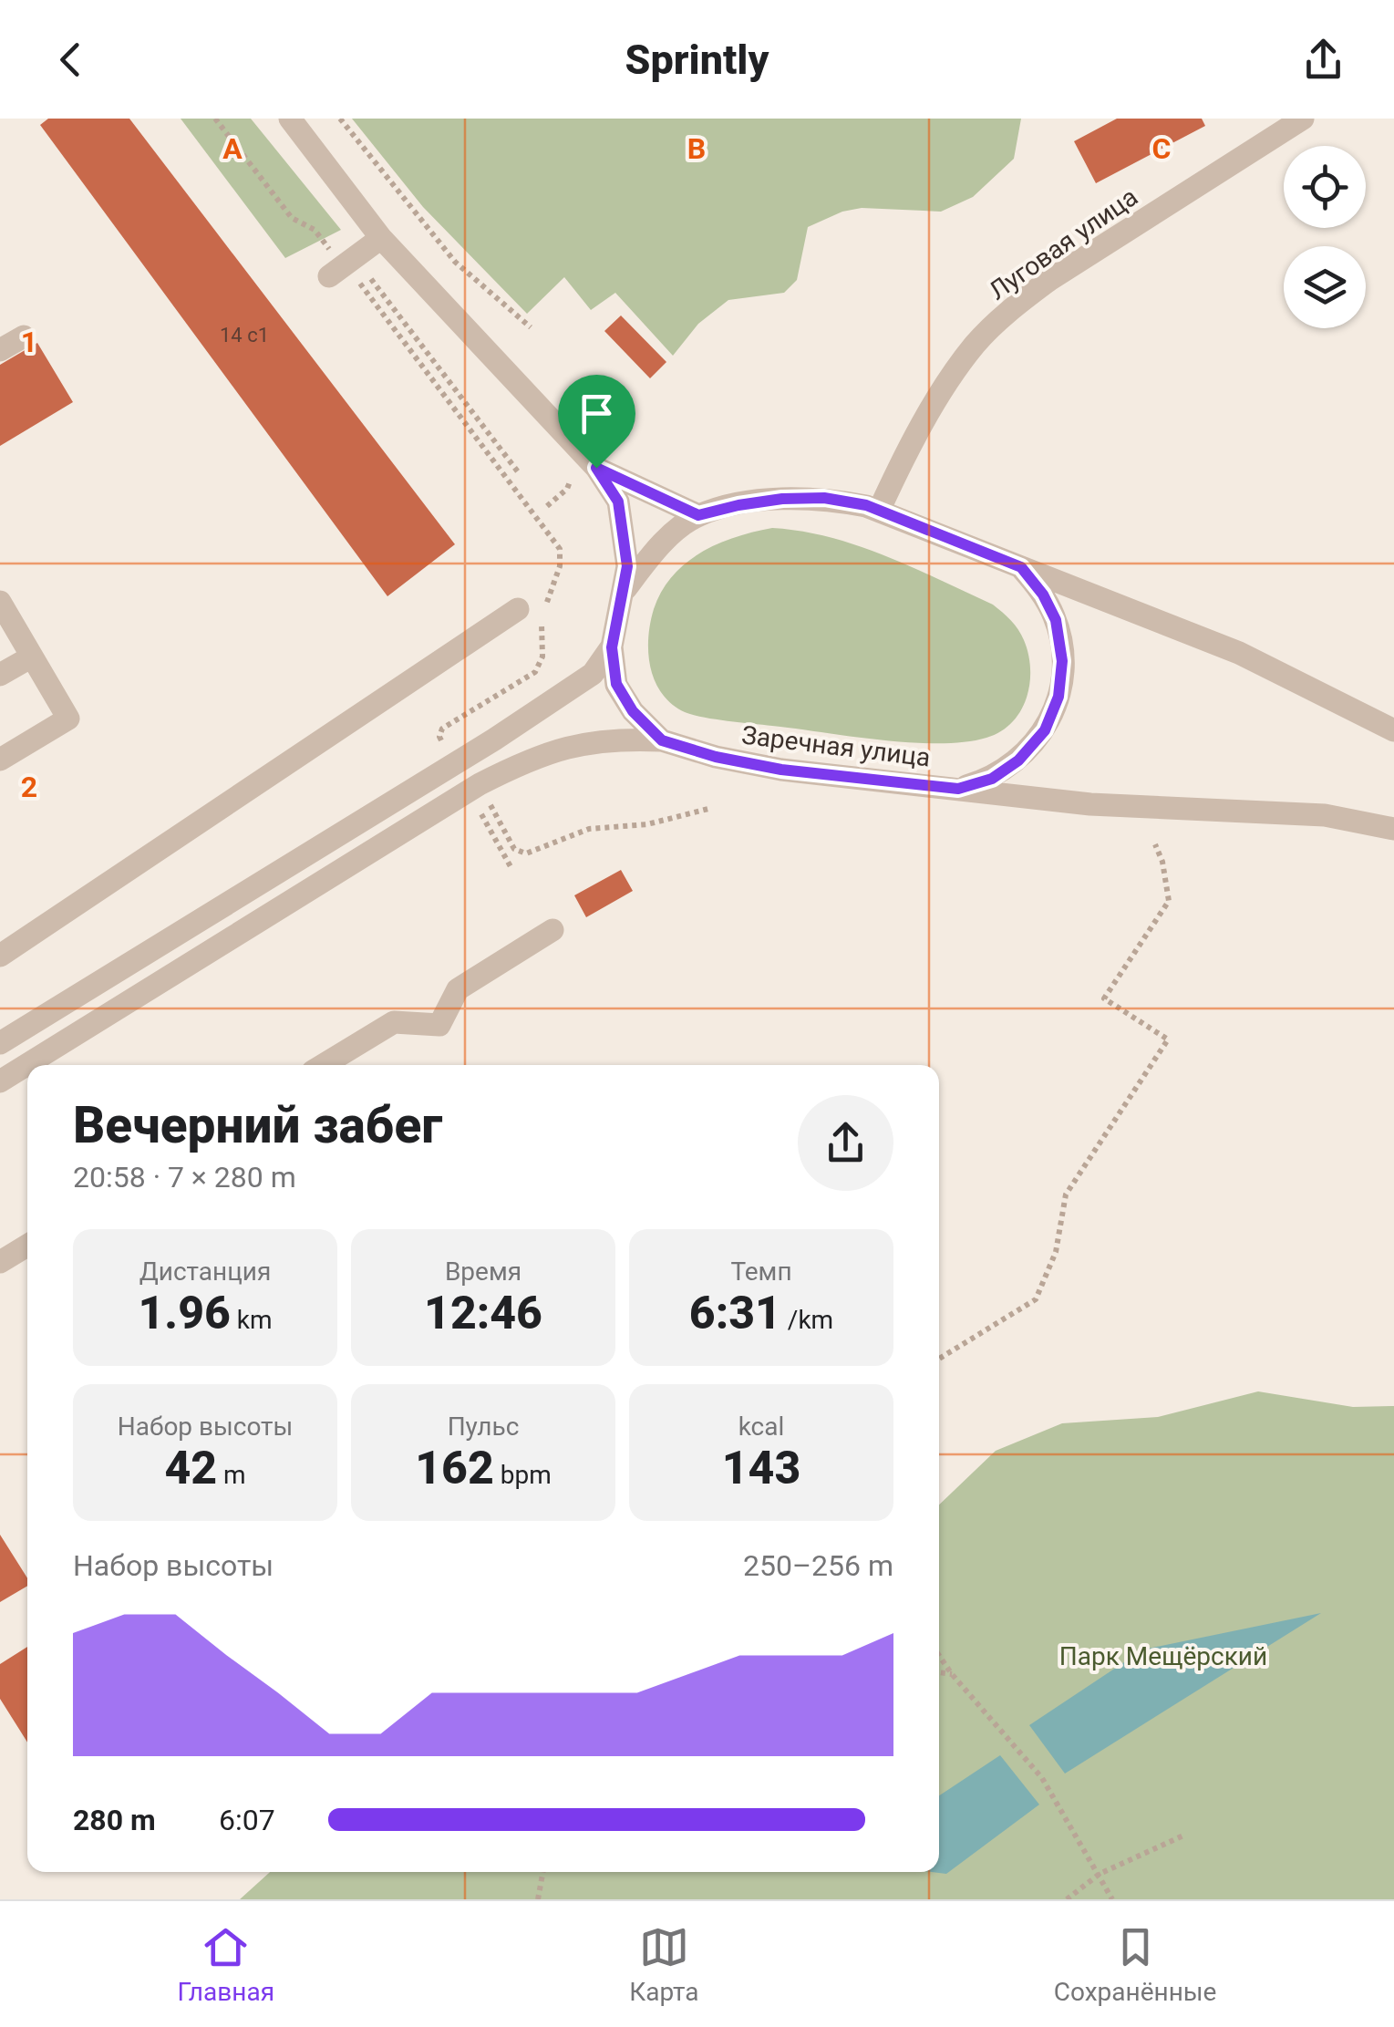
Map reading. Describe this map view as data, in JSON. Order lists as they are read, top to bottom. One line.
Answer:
{"streets":{"street":["Луговая улица","Заречная улица"]},"crossings":[["Луговая улица","Заречная улица"]],"parks":["Парк Мещёрский"],"house_numbers":["14 с1"],"page":{"header":"Sprintly","heading":["Вечерний забег","20:58 · 7 × 280 m"],"stats":[["Дистанция","1.96 km"],["Время","12:46"],["Темп","6:31 /km"],["Набор высоты","42 m"],["Пульс","162 bpm"],["kcal","143"]],"chart":["Набор высоты","250–256 m"],"list":[{"name":"280 m","note":"6:07"}],"tabs":["Главная","Карта","Сохранённые"]},"grid":{"columns":["A","B","C"],"rows":["1","2"]}}
